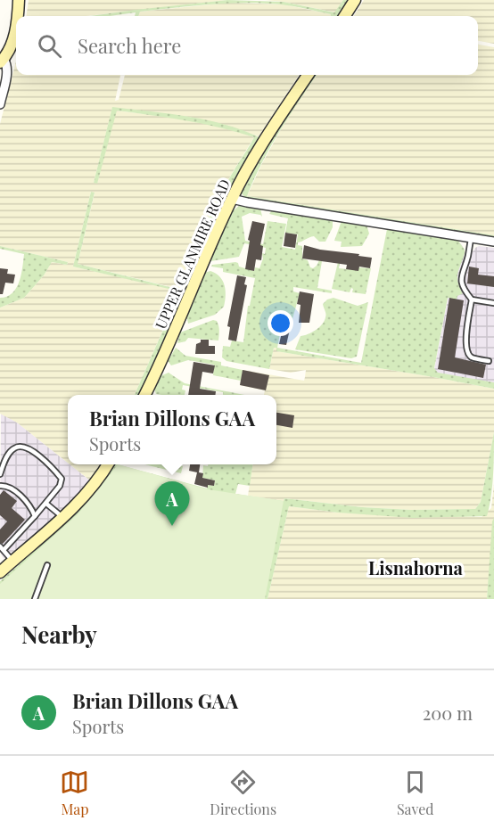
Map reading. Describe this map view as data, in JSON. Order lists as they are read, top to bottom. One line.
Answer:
{"streets":{"main road":["UPPER GLANMIRE ROAD"]},"districts":["Lisnahorna"],"page":{"search":"Search here","popup":["Brian Dillons GAA","Sports"],"pins":"A","heading":"Nearby","list":[{"mark":"A","name":"Brian Dillons GAA","note":"Sports","value":"200 m"}],"nav":["Map","Directions","Saved"]}}
